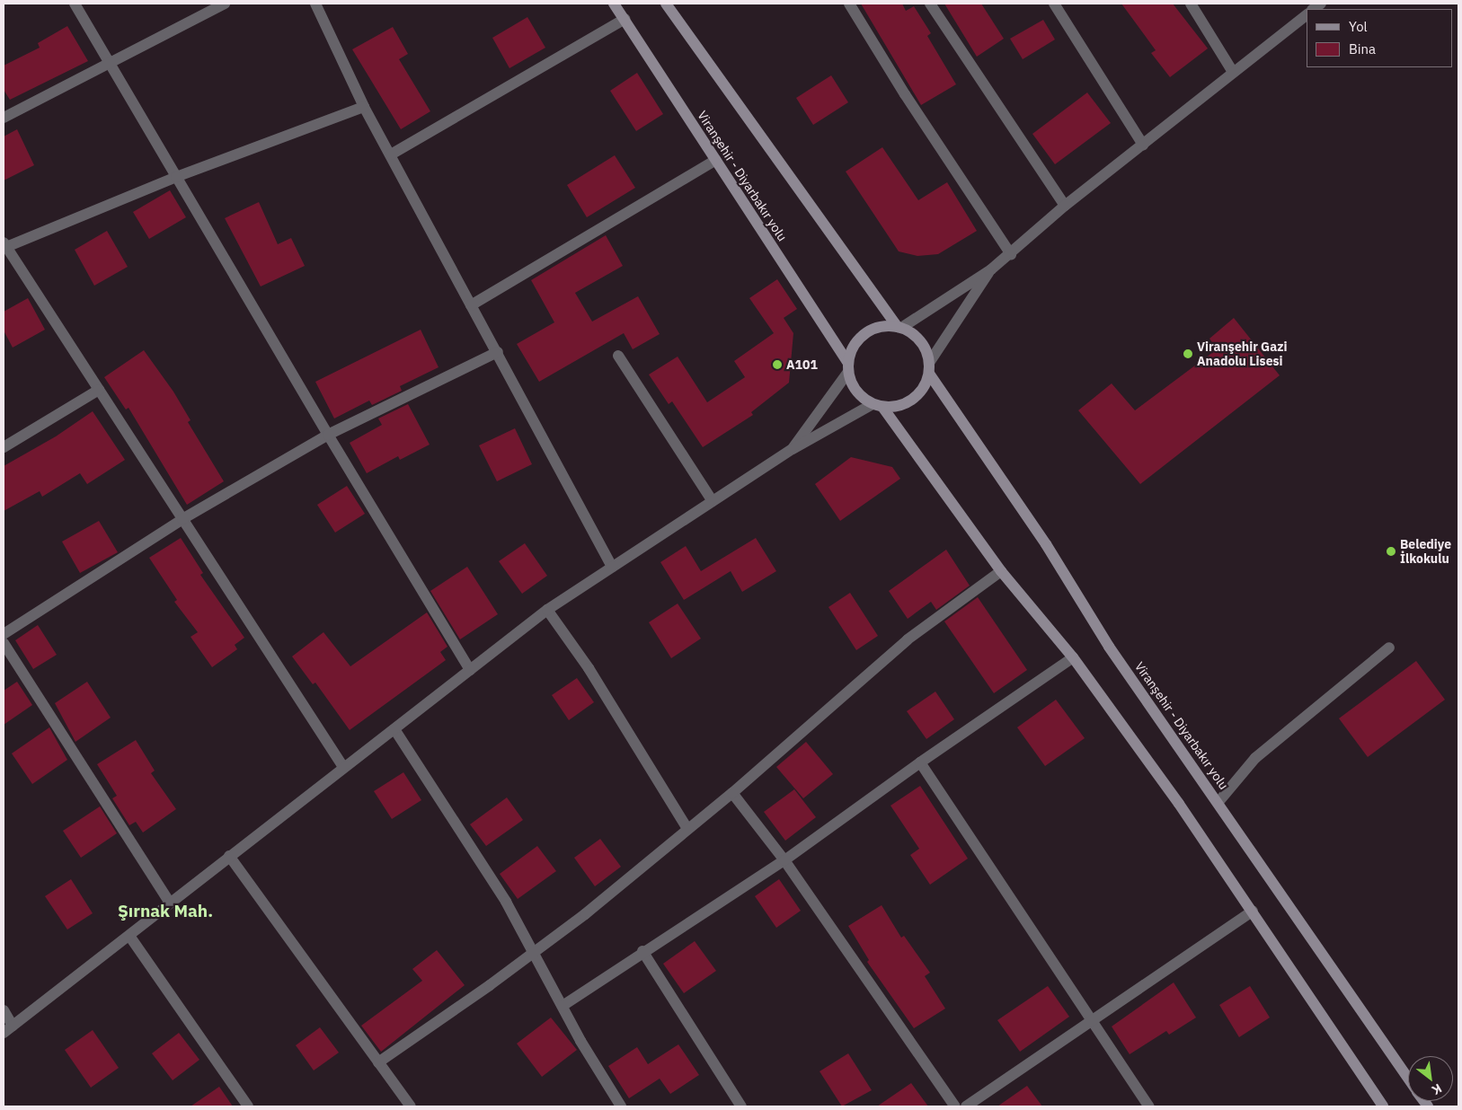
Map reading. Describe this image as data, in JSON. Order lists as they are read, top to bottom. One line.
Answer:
{"streets":{"main road":["Viranşehir - Diyarbakır yolu"]},"districts":["Şırnak Mah."],"places":["Viranşehir Gazi Anadolu Lisesi","A101","Belediye İlkokulu"],"legend":["Yol","Bina"],"north":"bottom right"}
